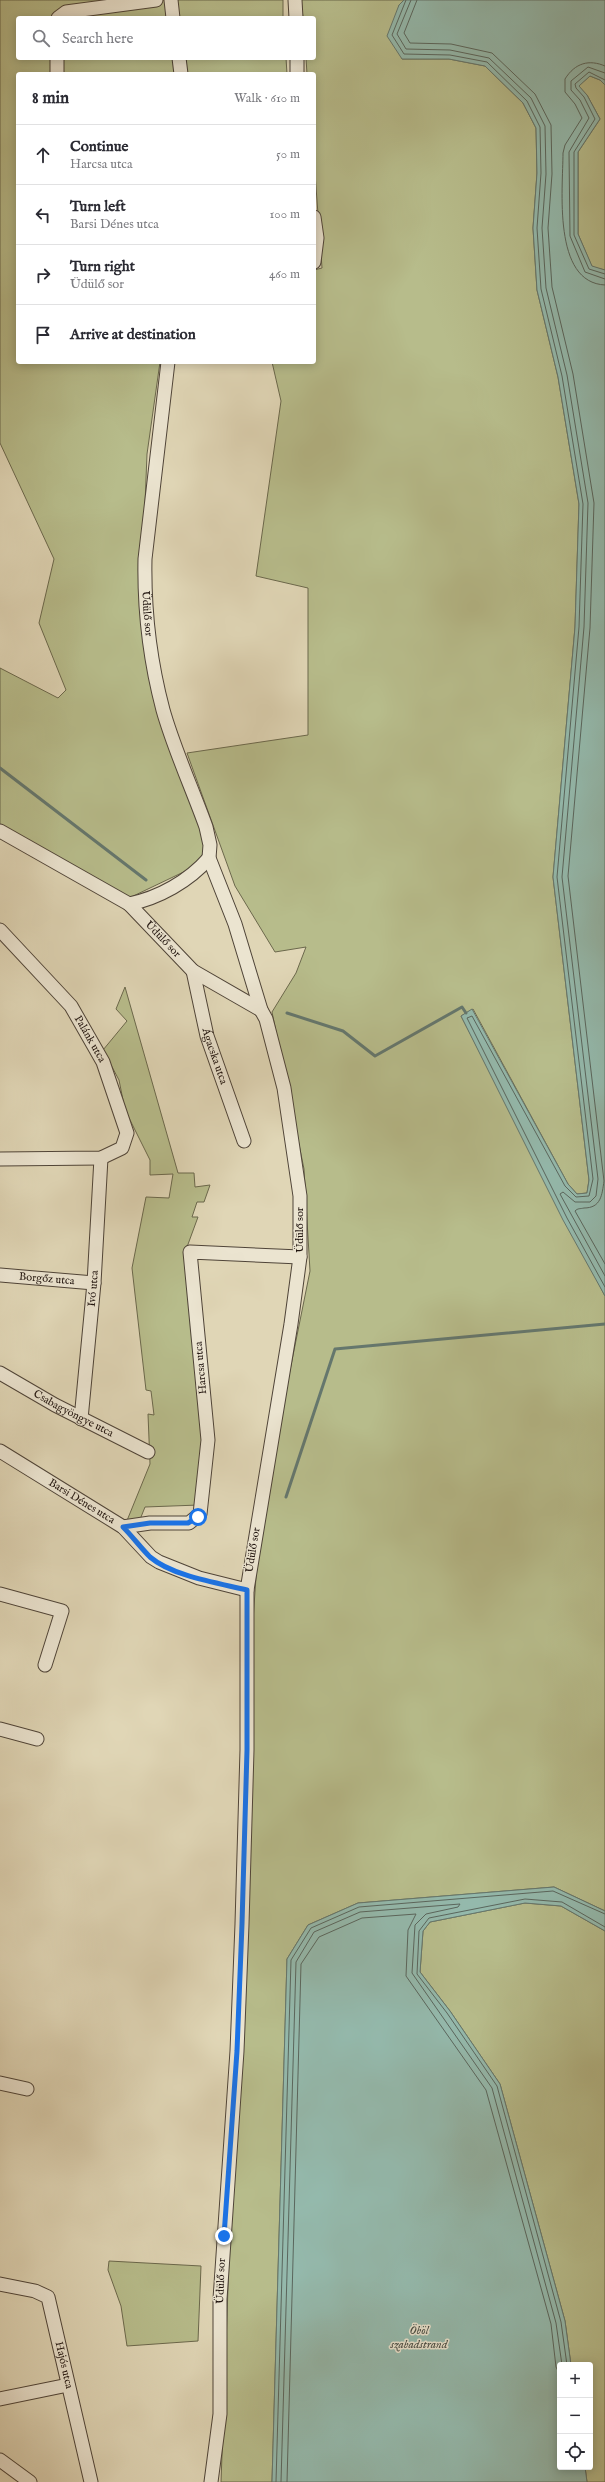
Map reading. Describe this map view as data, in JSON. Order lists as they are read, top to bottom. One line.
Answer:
{"streets":{"street":["Üdülő sor","Palánk utca","Ágacska utca","Borgőz utca","Ivó utca","Harcsa utca","Csabagyöngye utca","Barsi Dénes utca","Hajós utca"]},"crossings":[["Üdülő sor","Ágacska utca"],["Üdülő sor","Harcsa utca"],["Üdülő sor","Barsi Dénes utca"],["Palánk utca","Ivó utca"],["Borgőz utca","Ivó utca"],["Ivó utca","Csabagyöngye utca"],["Harcsa utca","Barsi Dénes utca"]],"water":["Öböl szabadstrand"],"page":{"search":"Search here","heading":["8 min","Walk · 610 m"],"list":[["Continue","Harcsa utca","50 m"],["Turn left","Barsi Dénes utca","100 m"],["Turn right","Üdülő sor","460 m"],"Arrive at destination"],"map_buttons":["+","−"]}}
